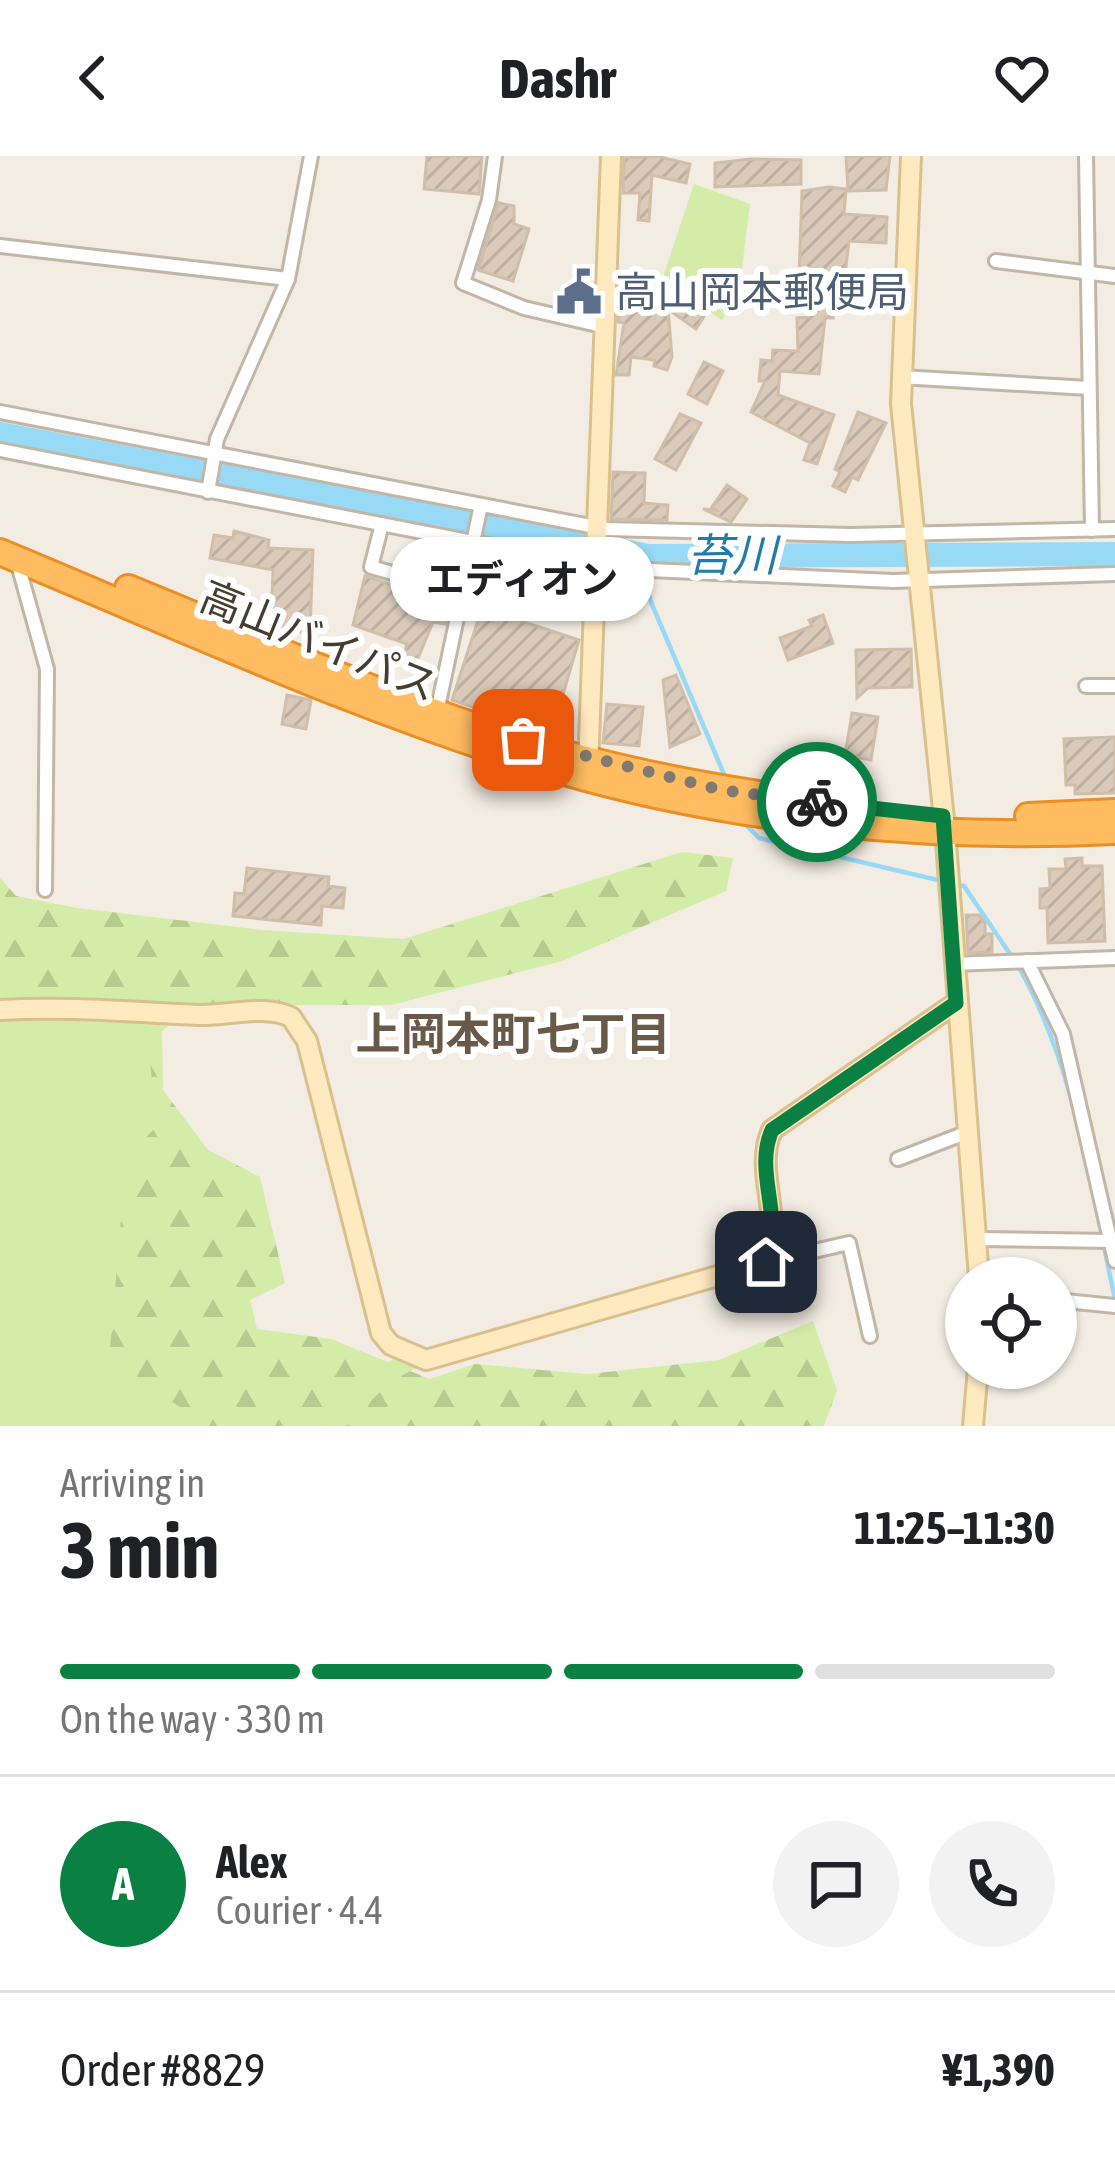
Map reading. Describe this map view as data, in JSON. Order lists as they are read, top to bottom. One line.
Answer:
{"streets":{"highway":["高山バイパス"]},"districts":["上岡本町七丁目"],"water":["苔川"],"places":{"public building":["高山岡本郵便局"],"other":["エディオン"]},"page":{"header":"Dashr","bubble":"エディオン","heading":["3 min","Arriving in","11:25–11:30"],"panel":["Alex","Courier · 4.4","Order #8829","¥1,390"],"bar":"On the way · 330 m","round":"A"}}
